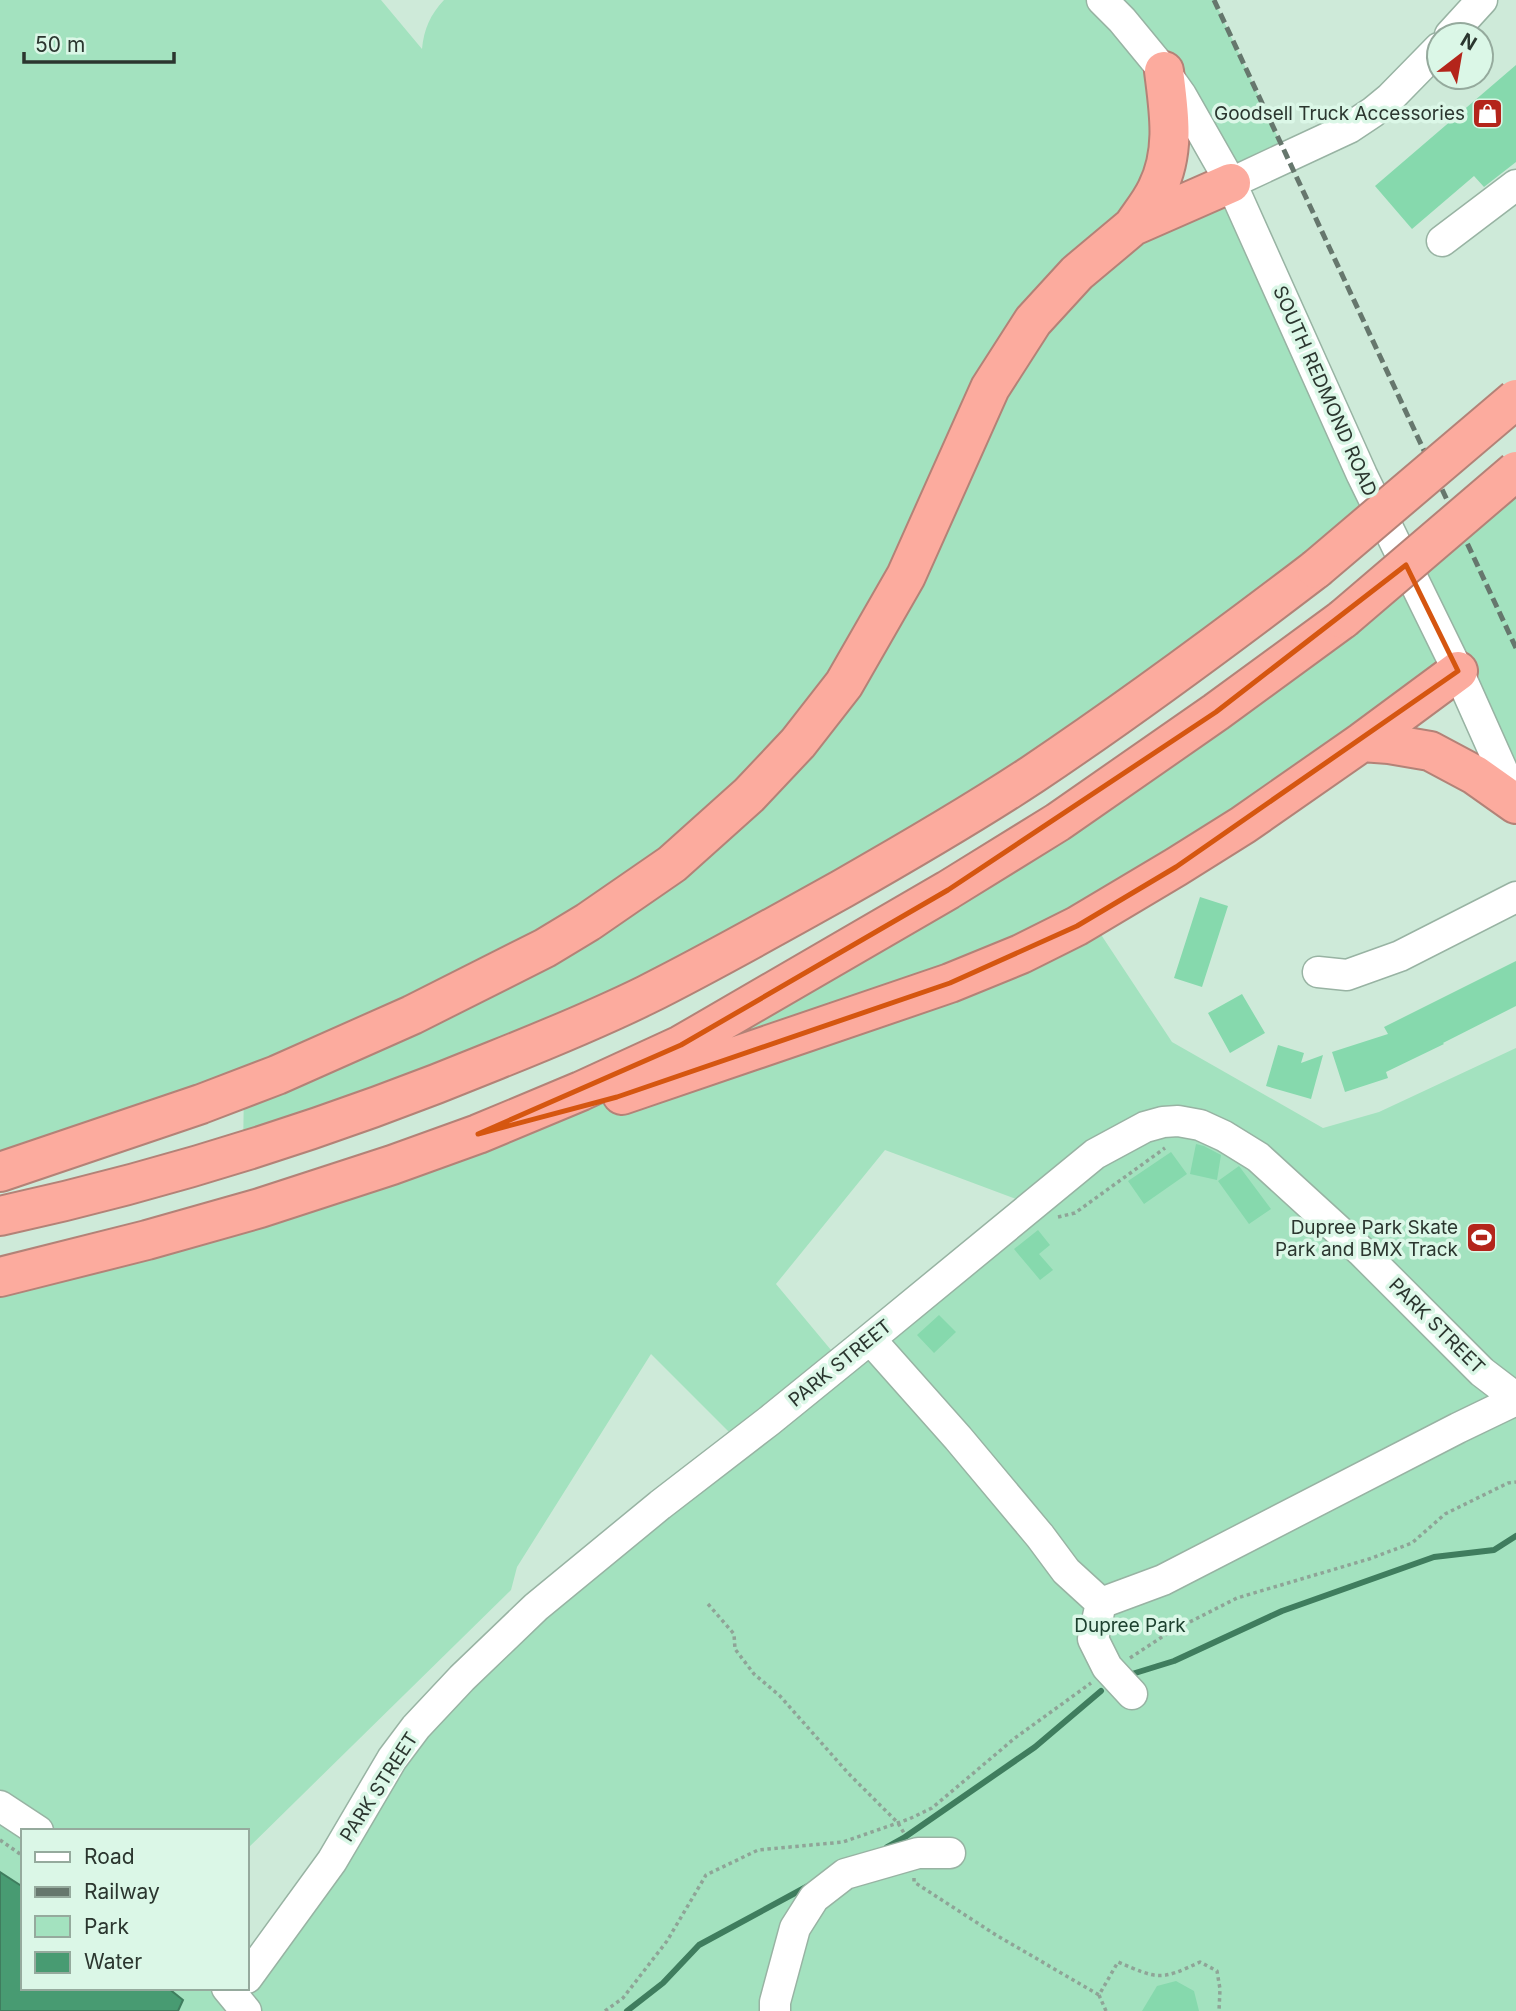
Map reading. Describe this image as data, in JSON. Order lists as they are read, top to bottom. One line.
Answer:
{"streets":{"street":["SOUTH REDMOND ROAD","PARK STREET"]},"parks":["Dupree Park"],"places":{"shop":["Goodsell Truck Accessories"],"sports":["Dupree Park Skate Park and BMX Track"]},"legend":["Road","Railway","Park","Water"],"scale_bar":"50 m","north":"top right"}
